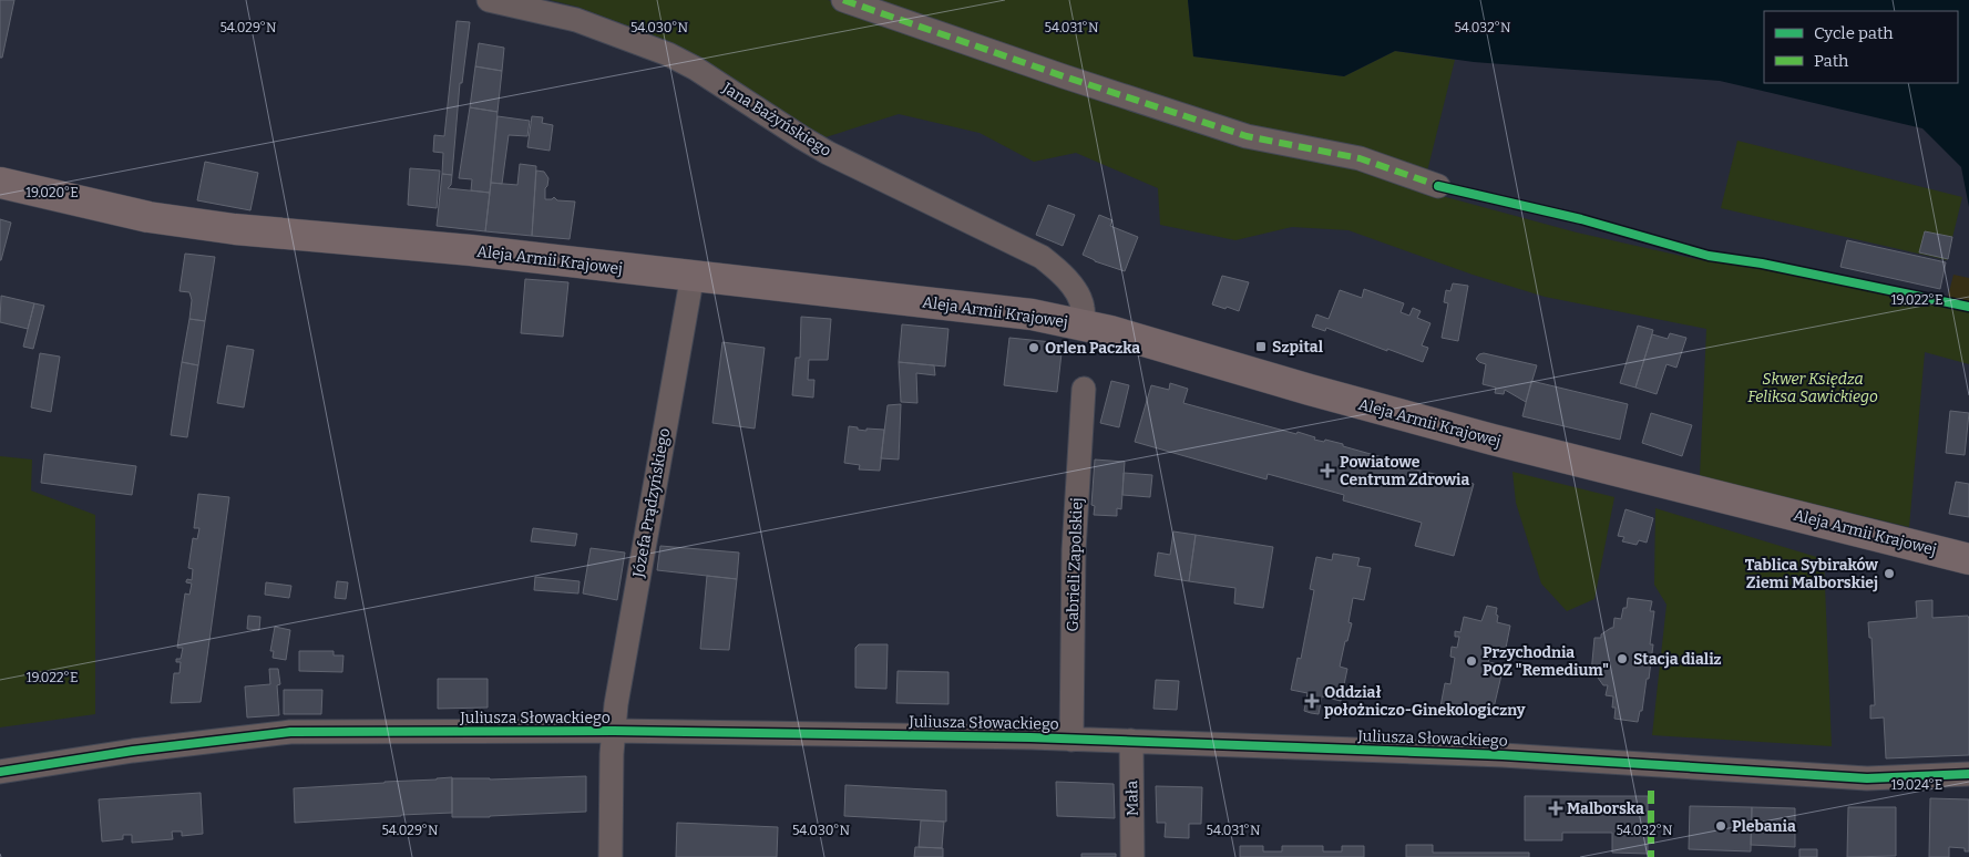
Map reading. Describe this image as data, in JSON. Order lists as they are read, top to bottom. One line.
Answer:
{"streets":{"main road":["Aleja Armii Krajowej"],"street":["Jana Bażyńskiego","Józefa Prądzyńskiego","Gabrieli Zapolskiej","Juliusza Słowackiego","Mała"]},"crossings":[["Jana Bażyńskiego","Aleja Armii Krajowej"],["Aleja Armii Krajowej","Józefa Prądzyńskiego"],["Józefa Prądzyńskiego","Juliusza Słowackiego"],["Gabrieli Zapolskiej","Juliusza Słowackiego"],["Juliusza Słowackiego","Mała"]],"parks":["Skwer Księdza Feliksa Sawickiego"],"places":{"transit":["Szpital"],"other":["Orlen Paczka","Tablica Sybiraków Ziemi Malborskiej","Stacja dializ","Przychodnia POZ \"Remedium\"","Plebania"],"health":["Powiatowe Centrum Zdrowia","Oddział położniczo-Ginekologiczny","Malborska"]},"legend":["Cycle path","Path"],"coordinates":["54.029°N","54.030°N","54.031°N","54.032°N","19.020°E","19.022°E","19.024°E"]}
